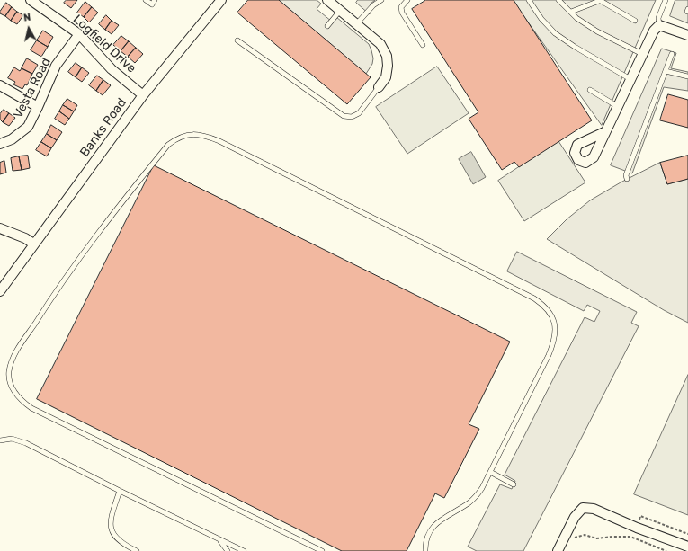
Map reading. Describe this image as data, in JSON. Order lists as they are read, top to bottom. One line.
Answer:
{"streets":{"street":["Logfield Drive","Vesta Road","Banks Road"]},"crossings":[["Logfield Drive","Vesta Road"],["Logfield Drive","Banks Road"]],"north":"top"}
